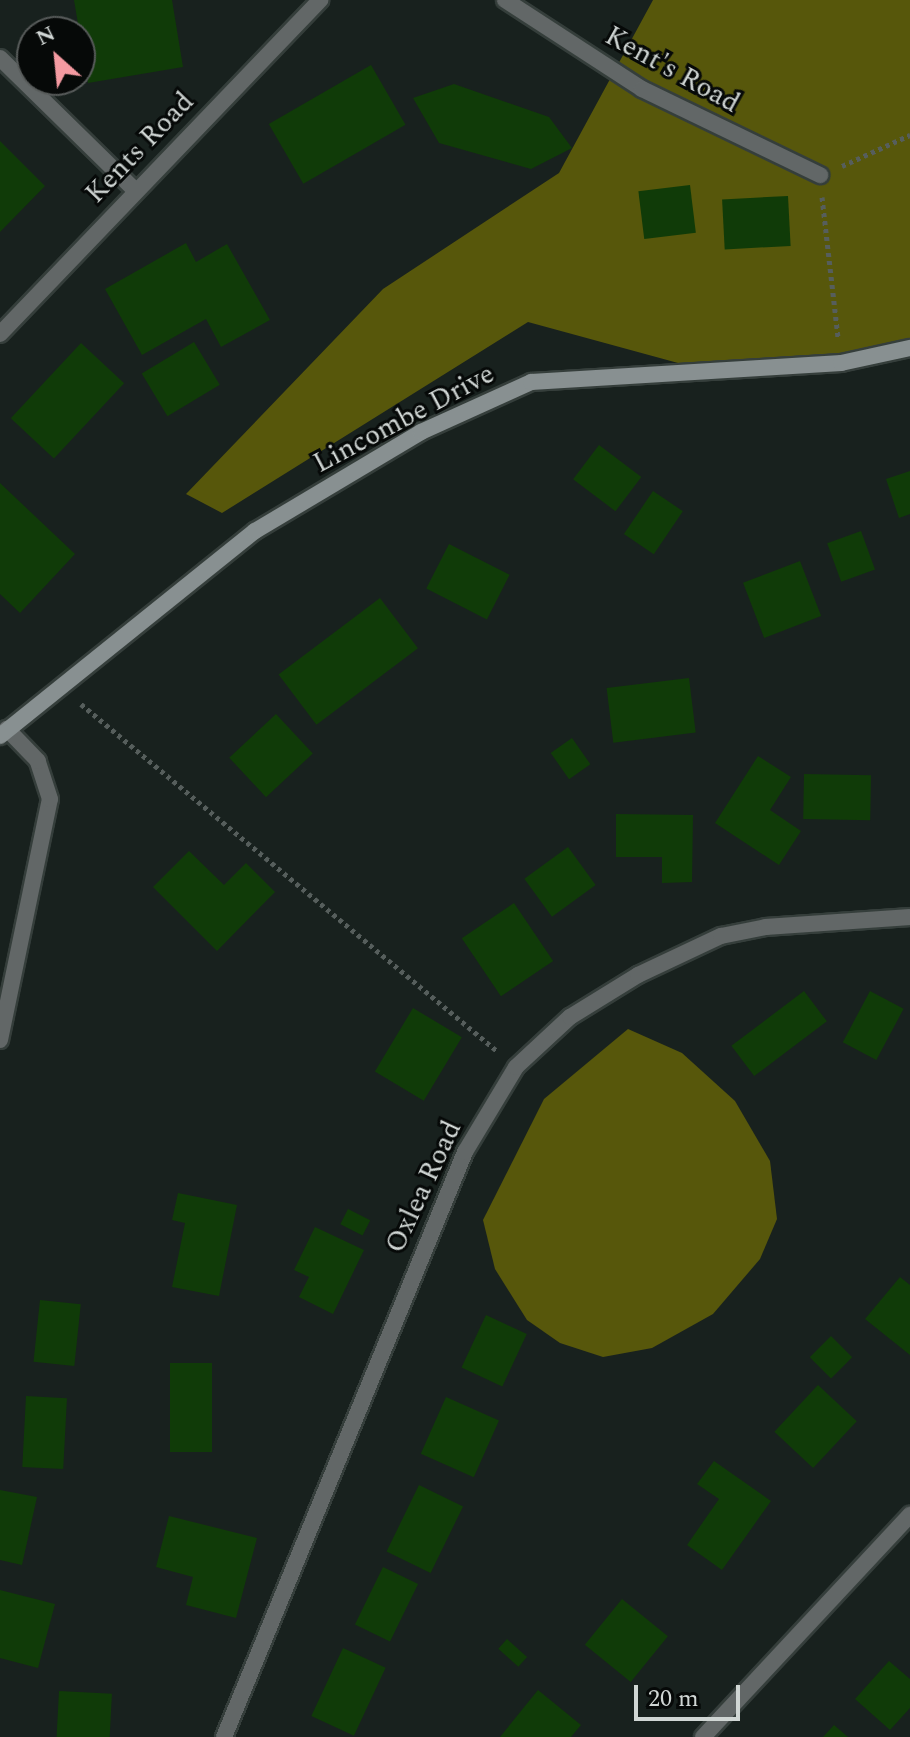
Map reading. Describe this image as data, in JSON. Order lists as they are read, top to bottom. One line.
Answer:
{"streets":{"street":["Kent's Road","Kents Road","Lincombe Drive","Oxlea Road"]},"scale_bar":"20 m","north":"top left"}
